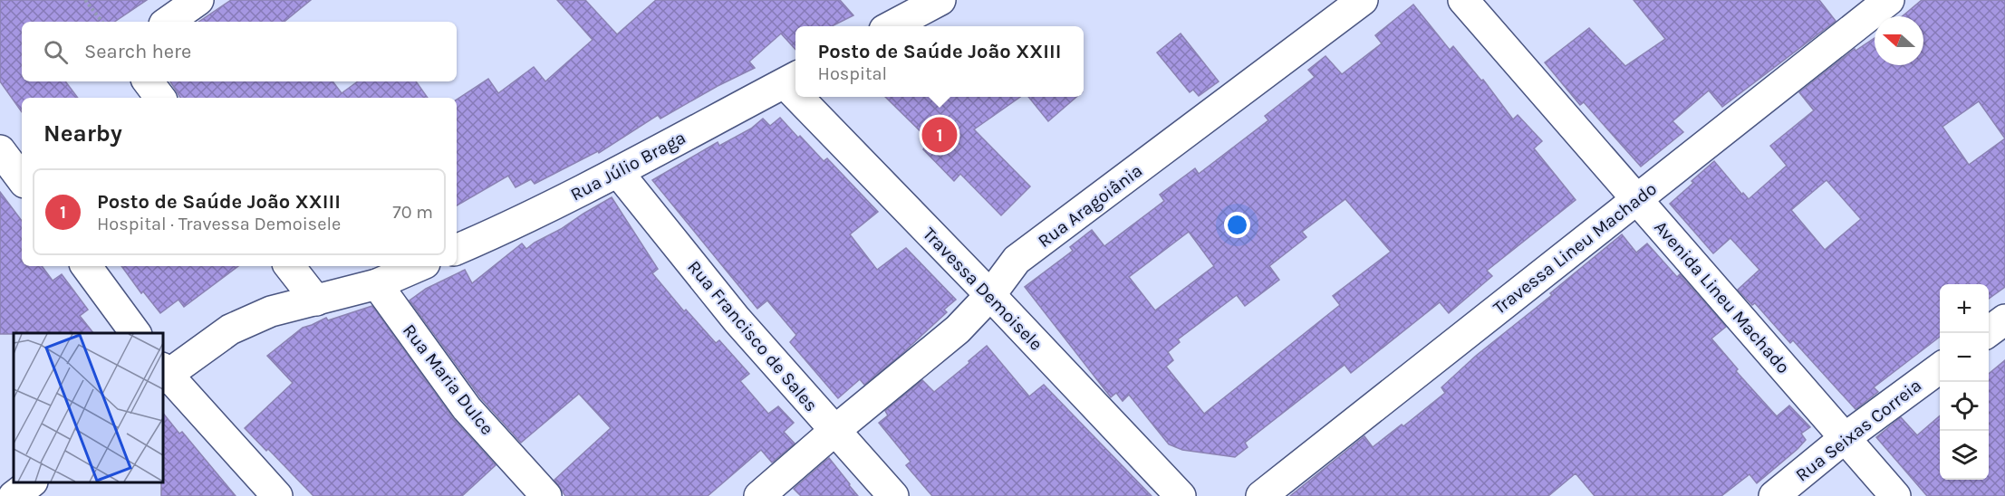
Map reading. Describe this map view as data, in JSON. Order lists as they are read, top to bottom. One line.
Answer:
{"streets":{"street":["Rua Júlio Braga","Rua Aragoiânia","Travessa Lineu Machado","Travessa Demoisele","Avenida Lineu Machado","Rua Francisco de Sales","Rua Maria Dulce","Rua Seixas Correia"]},"crossings":[["Rua Júlio Braga","Rua Francisco de Sales"],["Rua Aragoiânia","Travessa Demoisele"],["Rua Aragoiânia","Rua Francisco de Sales"],["Travessa Lineu Machado","Avenida Lineu Machado"],["Avenida Lineu Machado","Rua Seixas Correia"]],"north":"left","page":{"search":"Search here","popup":["Posto de Saúde João XXIII","Hospital"],"heading":"Nearby","pins":"1","list":[{"mark":"1","name":"Posto de Saúde João XXIII","note":"Hospital · Travessa Demoisele","value":"70 m"}],"map_buttons":["+","−"]}}
